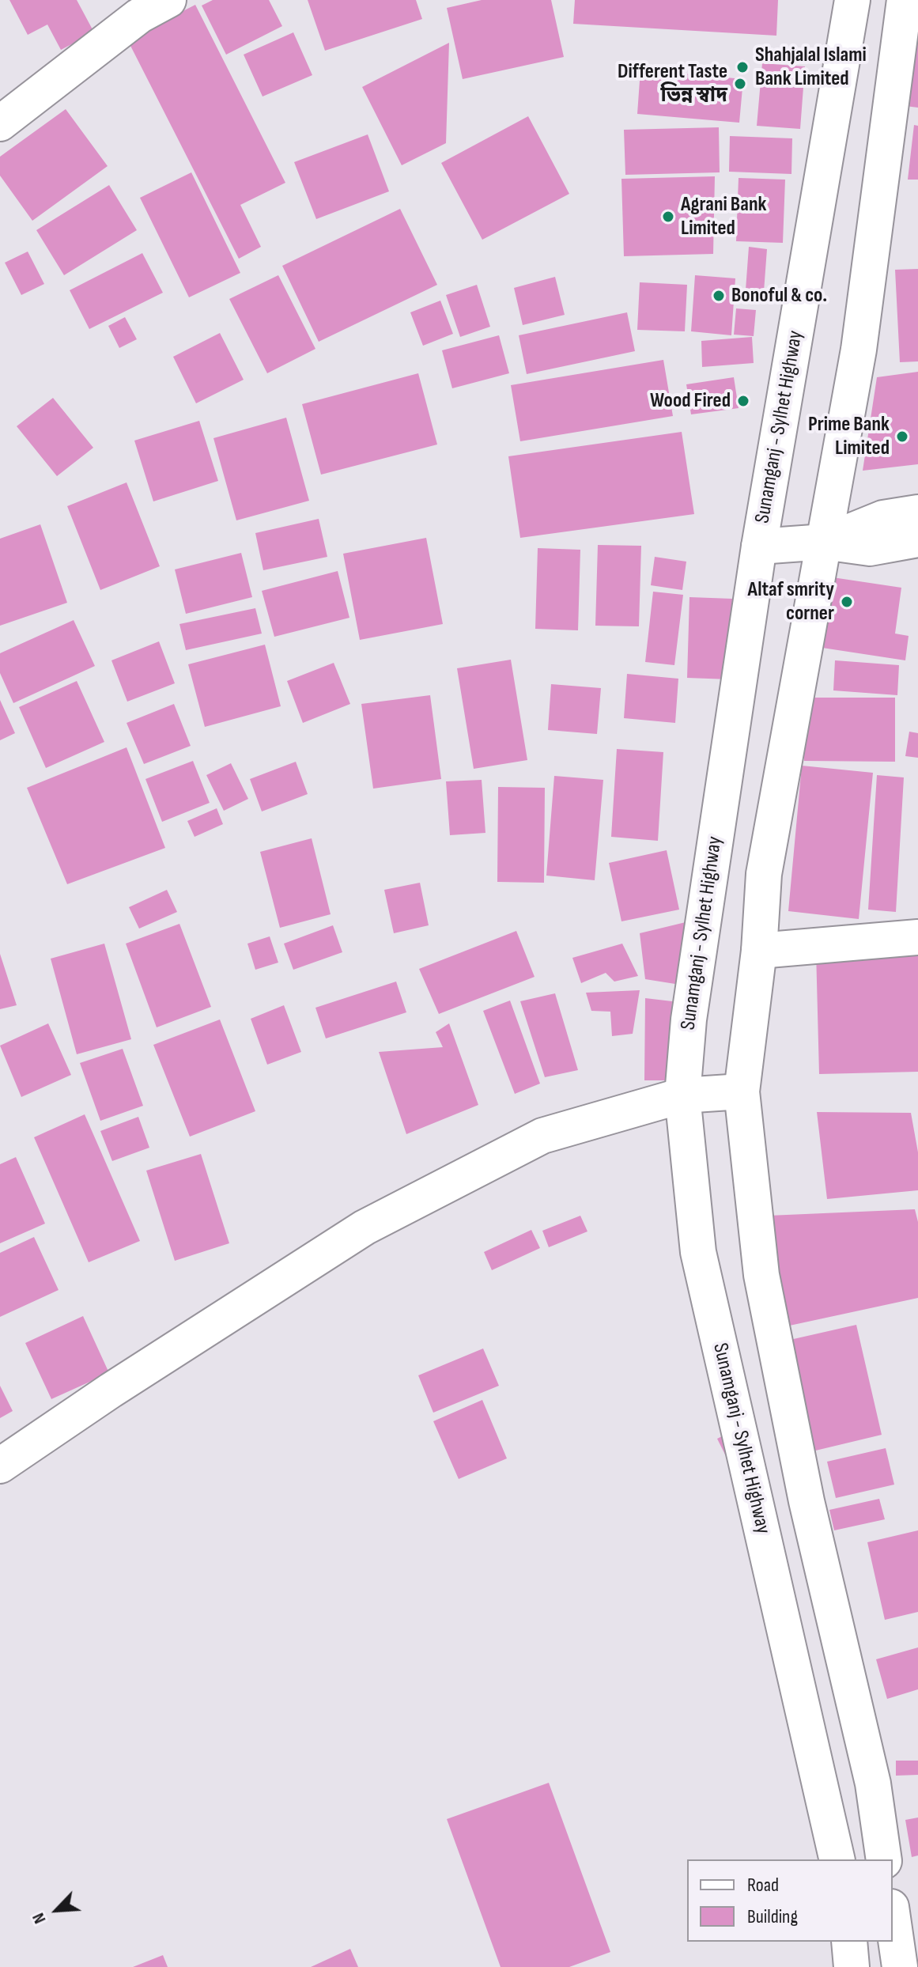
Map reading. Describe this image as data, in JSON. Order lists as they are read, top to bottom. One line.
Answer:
{"streets":{"main road":["Sunamganj - Sylhet Highway"]},"places":["Shahjalal Islami Bank Limited","Different Taste ভিন্ন স্বাদ","Agrani Bank Limited","Bonoful & co.","Wood Fired","Prime Bank Limited","Altaf smrity corner"],"legend":["Road","Building"],"north":"bottom left"}
